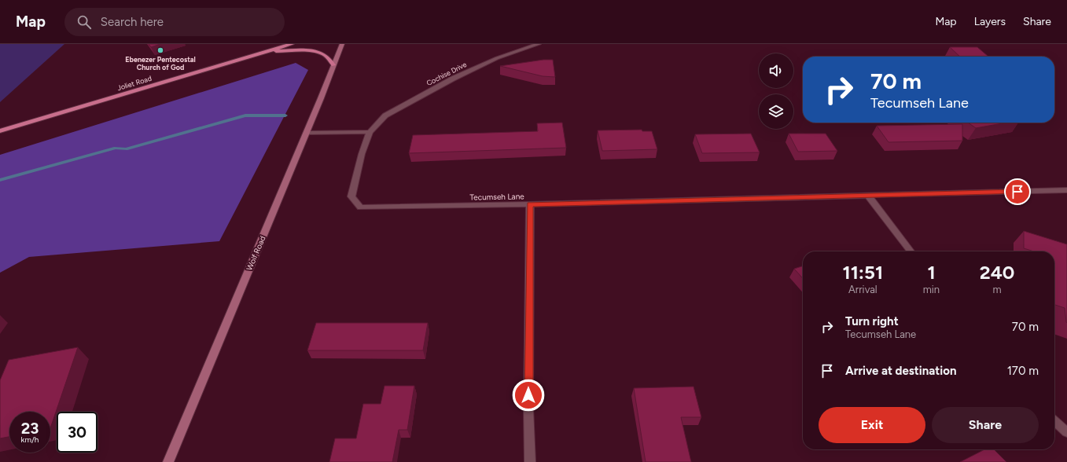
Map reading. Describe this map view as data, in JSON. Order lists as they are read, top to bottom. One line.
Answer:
{"streets":{"main road":["Joliet Road"],"street":["Cochise Drive","Tecumseh Lane","Wolf Road"]},"crossings":[["Cochise Drive","Tecumseh Lane"]],"places":["Ebenezer Pentecostal Church of God"],"page":{"header":"Map","search":"Search here","nav":["Map","Layers","Share"],"turn":["70 m","Tecumseh Lane"],"eta":["11:51","Arrival","1","min","240","m"],"list":[{"name":"Turn right","note":"Tecumseh Lane","value":"70 m"},{"name":"Arrive at destination","value":"170 m"}],"buttons":["Exit","Share"],"speed":"23 km/h","limit":"30"}}
